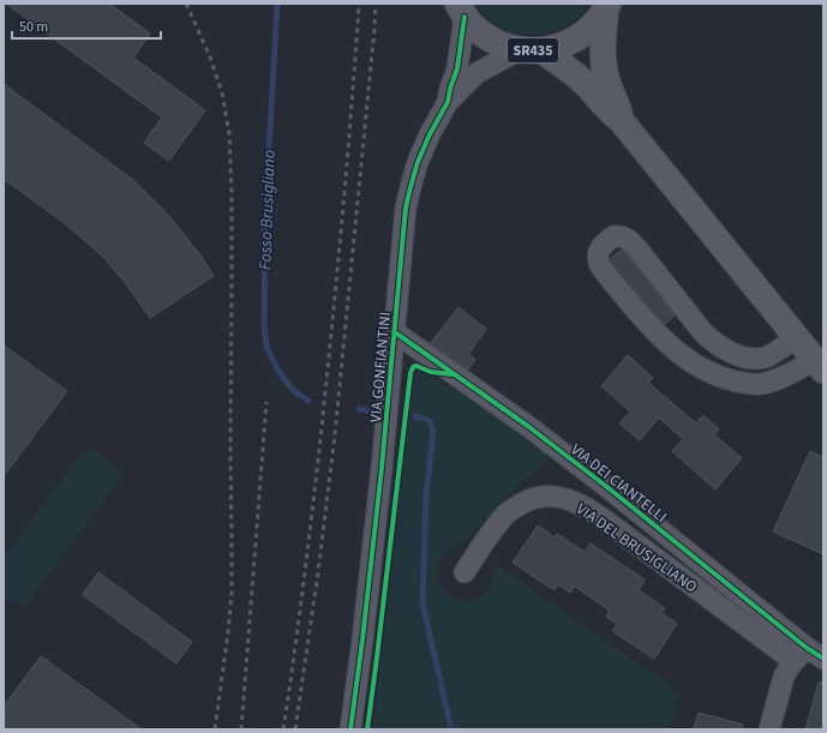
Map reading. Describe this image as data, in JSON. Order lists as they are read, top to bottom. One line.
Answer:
{"streets":{"main road":["SR435"],"street":["VIA GONFIANTINI","VIA DEI CIANTELLI","VIA DEL BRUSIGLIANO"]},"crossings":[["SR435","VIA GONFIANTINI"],["VIA GONFIANTINI","VIA DEI CIANTELLI"],["VIA DEI CIANTELLI","VIA DEL BRUSIGLIANO"]],"water":["Fosso Brusigliano"],"scale_bar":"50 m"}
